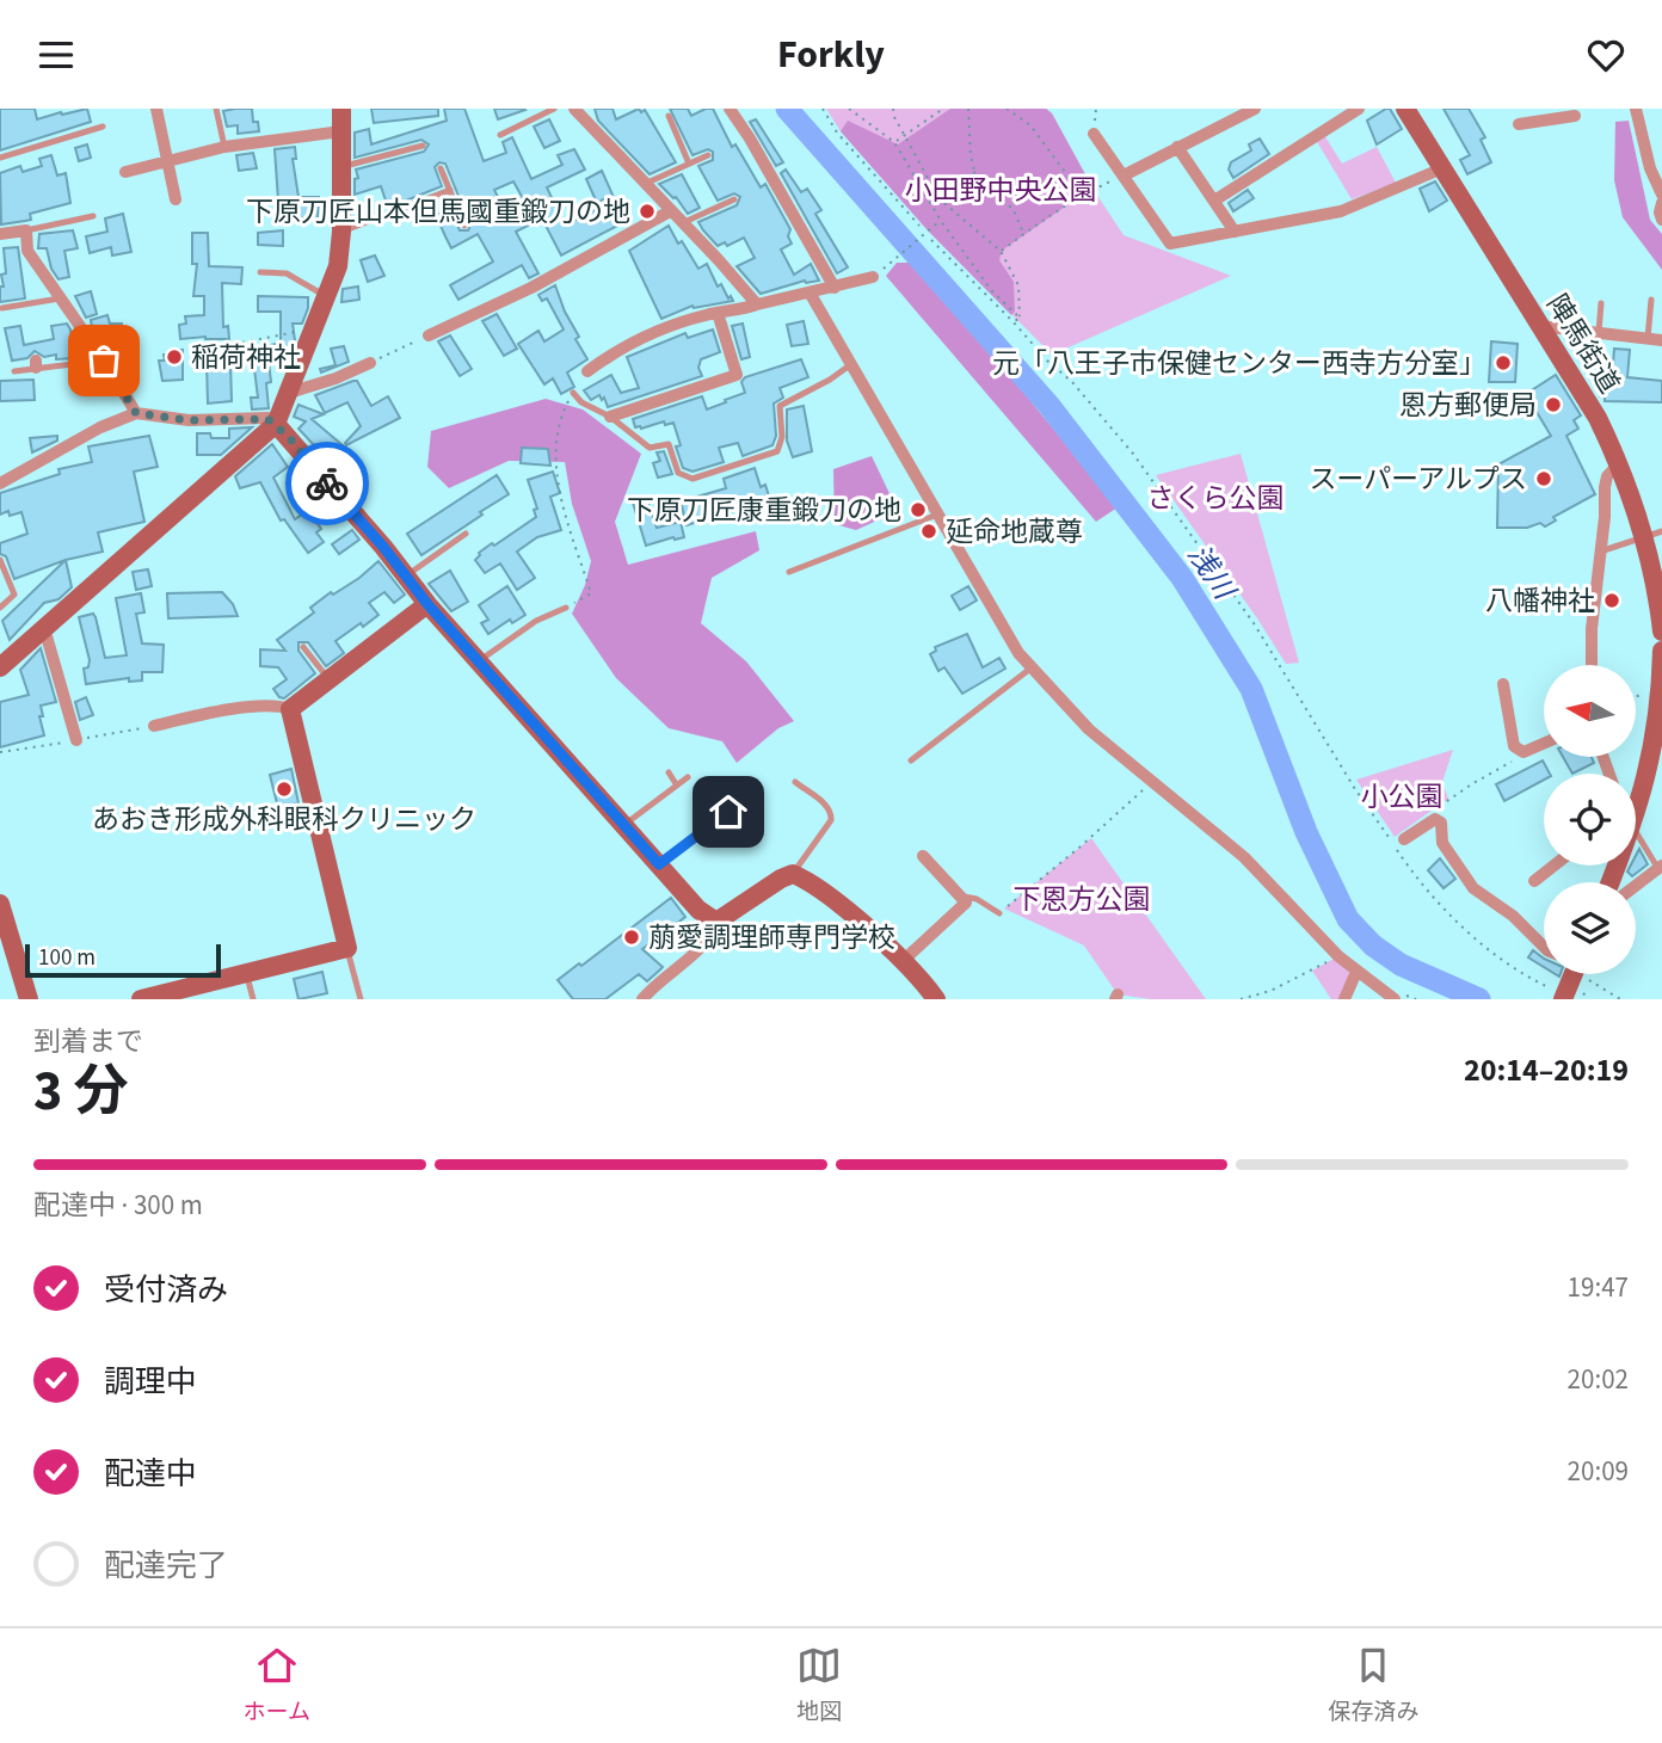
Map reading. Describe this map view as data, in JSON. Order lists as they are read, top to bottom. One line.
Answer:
{"streets":{"street":["陣馬街道"]},"water":["浅川"],"parks":["小田野中央公園","さくら公園","小公園","下恩方公園"],"places":["下原刀匠山本但馬國重鍛刀の地","稲荷神社","元「八王子市保健センター西寺方分室」","恩方郵便局","スーパーアルプス","下原刀匠康重鍛刀の地","延命地蔵尊","八幡神社","あおき形成外科眼科クリニック","萠愛調理師専門学校"],"scale_bar":"100 m","north":"left","page":{"header":"Forkly","scale":"100 m","heading":["3 分","到着まで","20:14–20:19"],"bar":"配達中 · 300 m","list":[["受付済み","19:47"],["調理中","20:02"],["配達中","20:09"],"配達完了"],"tabs":["ホーム","地図","保存済み"]}}
